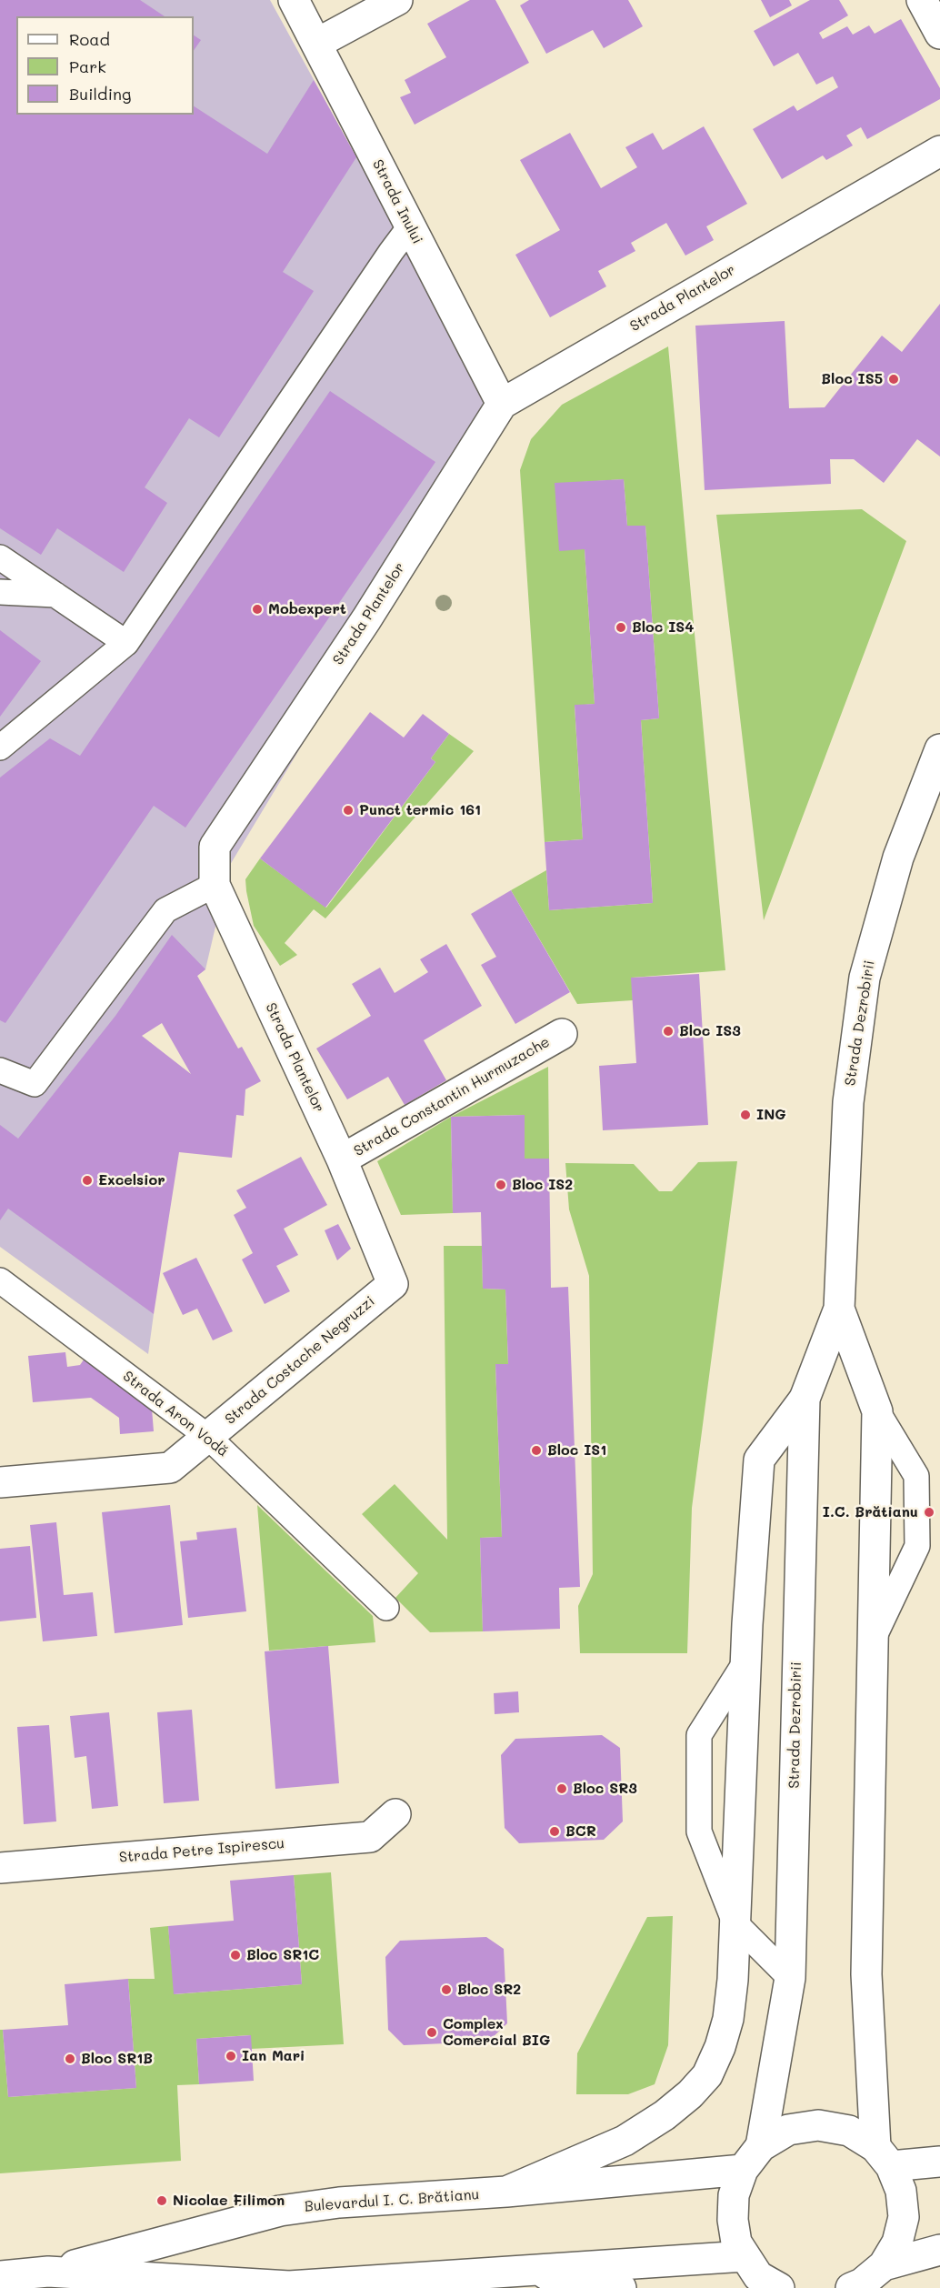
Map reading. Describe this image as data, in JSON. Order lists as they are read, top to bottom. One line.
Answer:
{"streets":{"main road":["Strada Inului","Strada Plantelor","Strada Dezrobirii","Strada Constantin Hurmuzache","Strada Costache Negruzzi","Strada Petre Ispirescu","Bulevardul I. C. Brătianu"],"lane":["Strada Aron Vodă"]},"crossings":[["Strada Inului","Strada Plantelor"],["Strada Plantelor","Strada Constantin Hurmuzache"],["Strada Plantelor","Strada Costache Negruzzi"],["Strada Costache Negruzzi","Strada Aron Vodă"]],"places":["Bloc IS5","Mobexpert","Bloc IS4","Punct termic 161","Bloc IS3","ING","Excelsior","Bloc IS2","Bloc IS1","I.C. Brătianu","Bloc SR3","BCR","Bloc SR1C","Bloc SR2","Complex Comercial BIG","Ian Mari","Bloc SR1B","Nicolae Filimon"],"legend":["Road","Park","Building"]}
